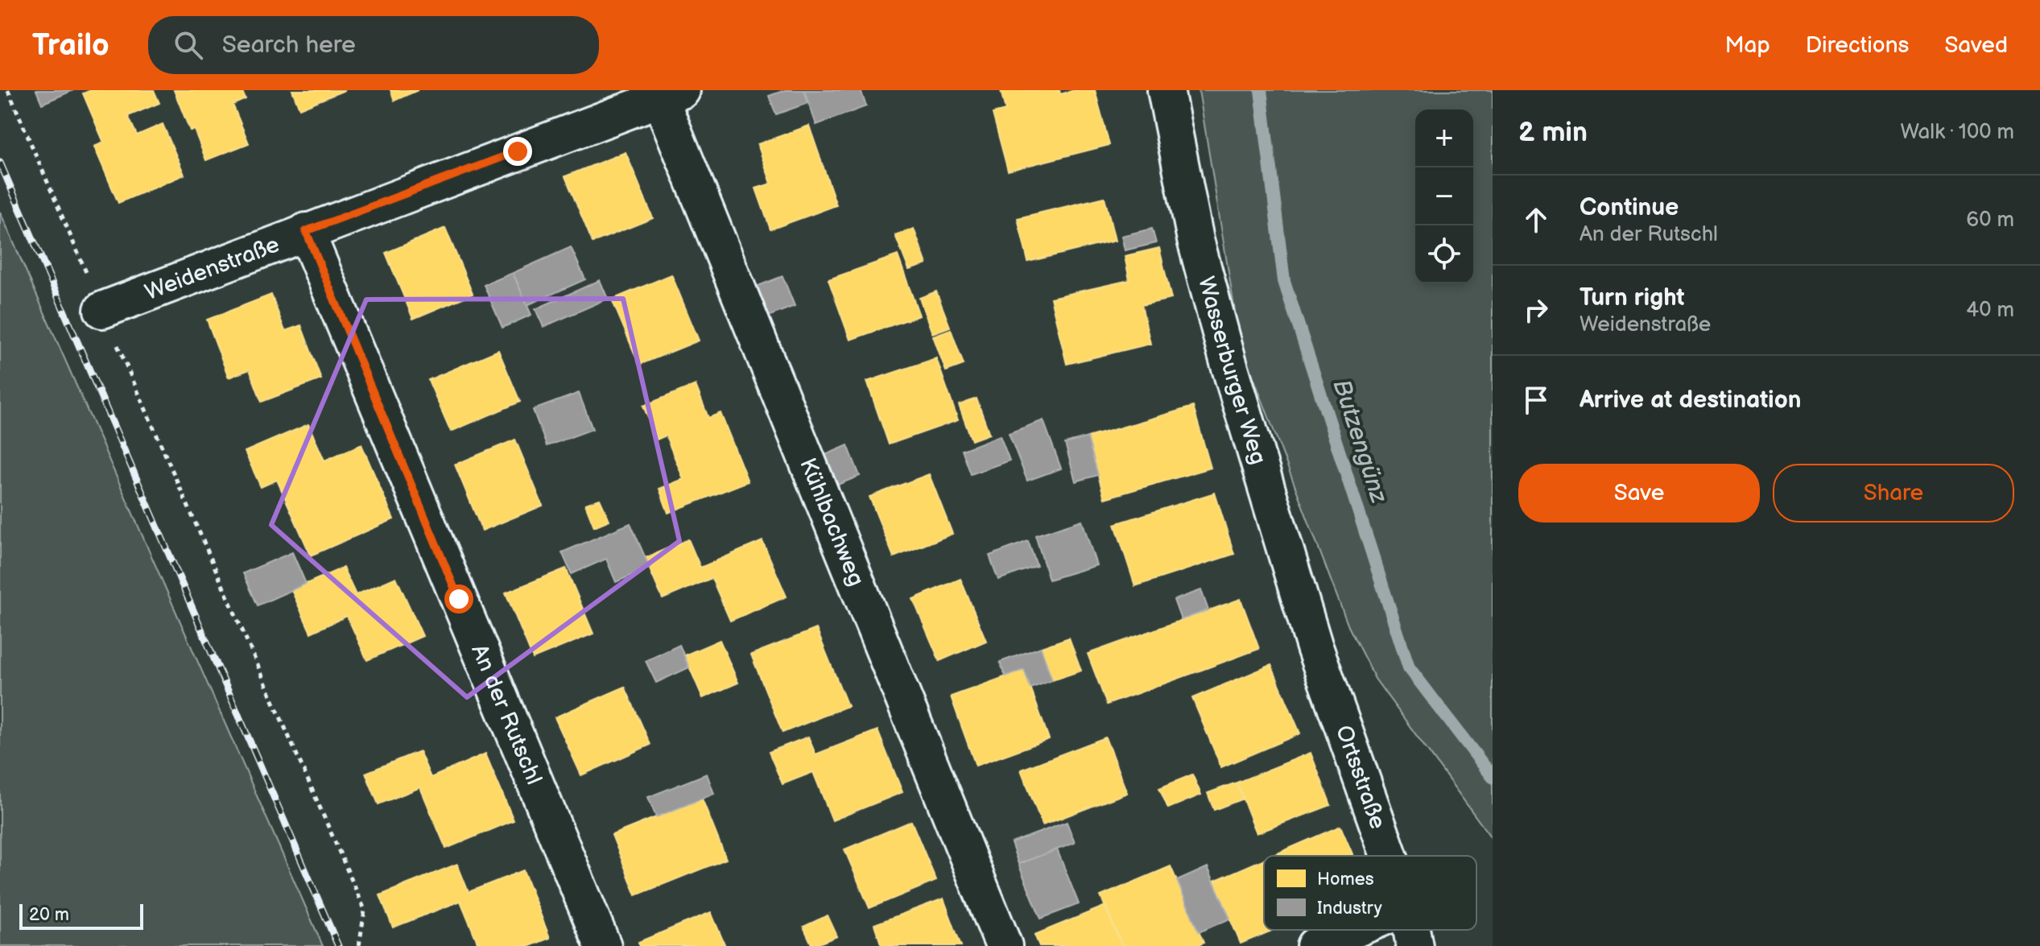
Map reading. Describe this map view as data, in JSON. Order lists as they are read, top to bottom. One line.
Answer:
{"streets":{"street":["Weidenstraße","Wasserburger Weg","Kühlbachweg","An der Rutschl","Ortsstraße"]},"crossings":[["Weidenstraße","Kühlbachweg"],["Weidenstraße","An der Rutschl"],["Wasserburger Weg","Ortsstraße"]],"water":["Butzengünz"],"legend":["Homes","Industry"],"scale_bar":"20 m","page":{"header":"Trailo","search":"Search here","nav":["Map","Directions","Saved"],"heading":["2 min","Walk · 100 m"],"map_buttons":["+","−"],"list":[["Continue","An der Rutschl","60 m"],["Turn right","Weidenstraße","40 m"],"Arrive at destination"],"buttons":["Save","Share"],"scale":"20 m"}}
